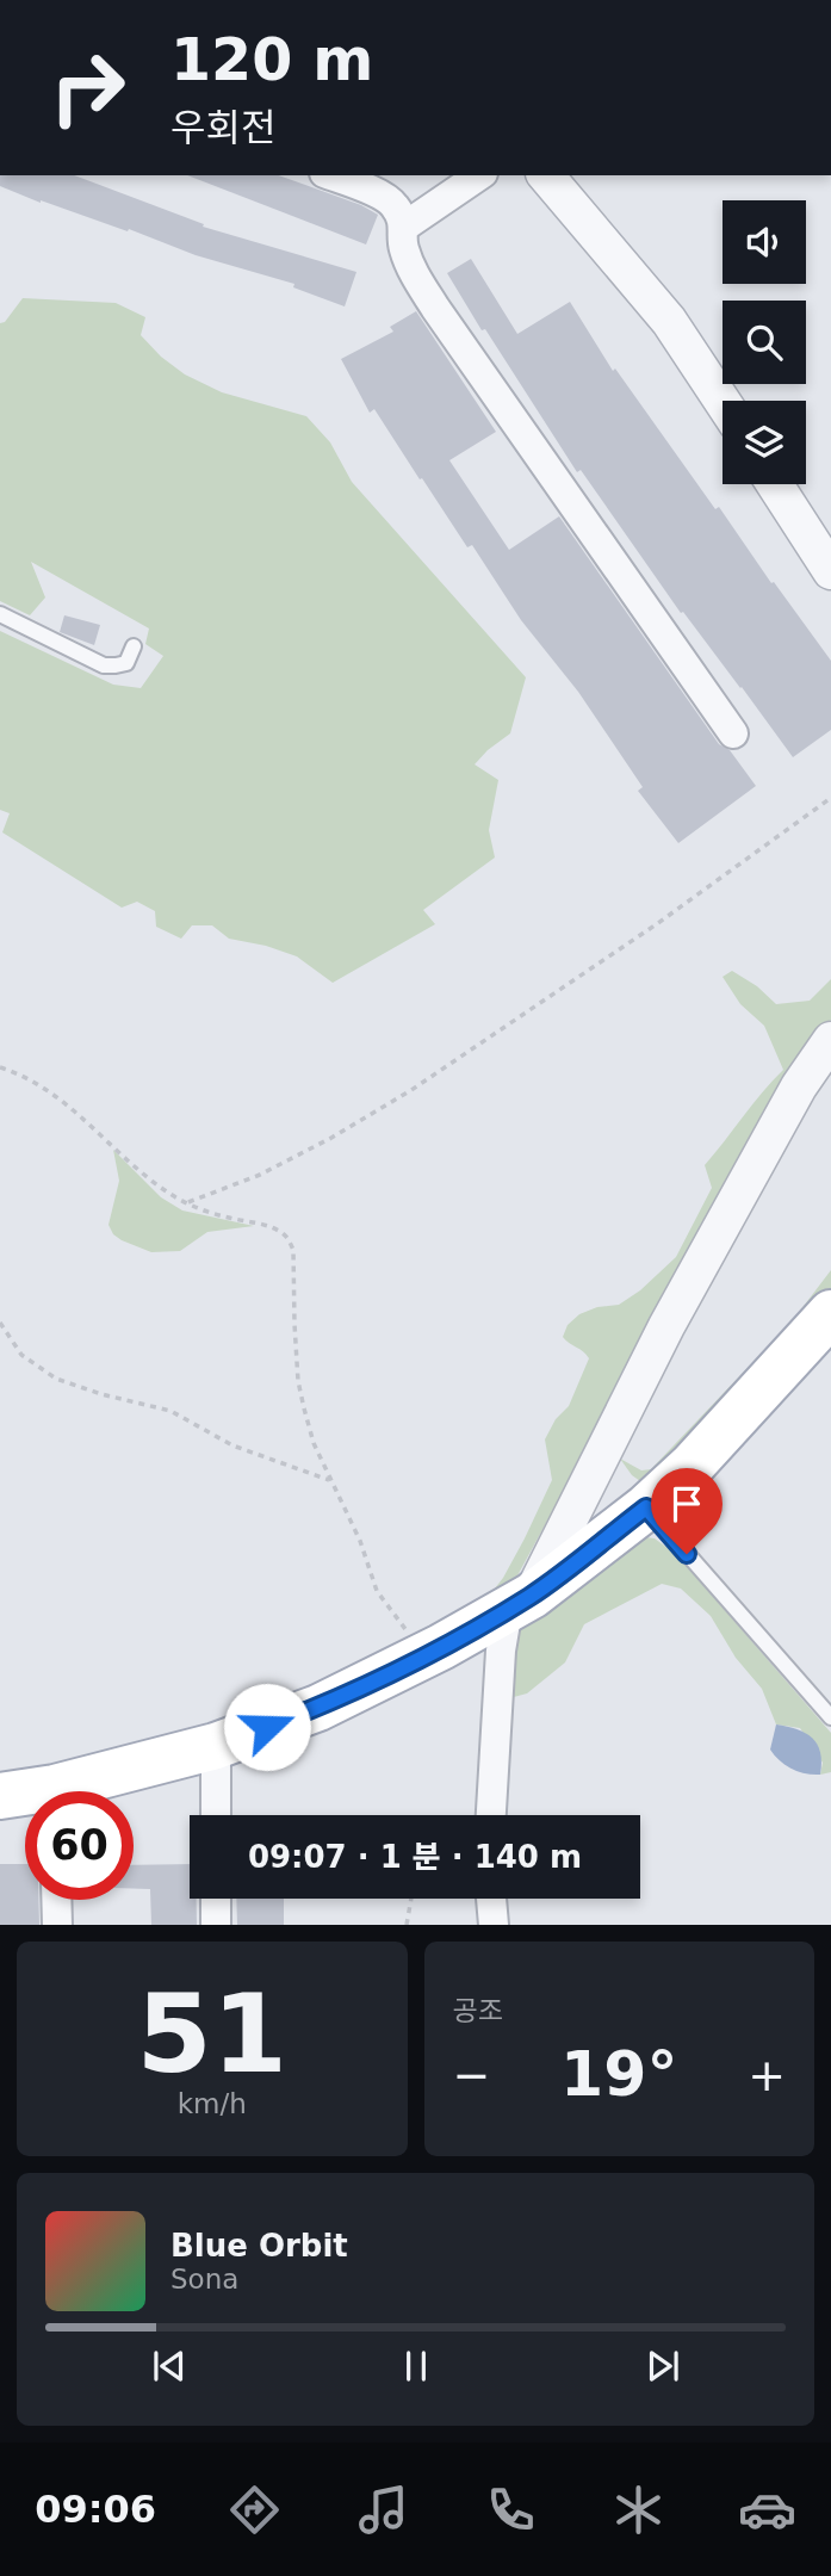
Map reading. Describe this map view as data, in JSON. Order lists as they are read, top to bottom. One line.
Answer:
{"page":{"turn":["120 m","우회전"],"limit":"60","trip":"09:07 · 1 분 · 140 m","tile":[["51","km/h"],"공조"],"heat":["−","19°","+"],"song":["Blue Orbit","Sona"],"tabs":"09:06"}}
